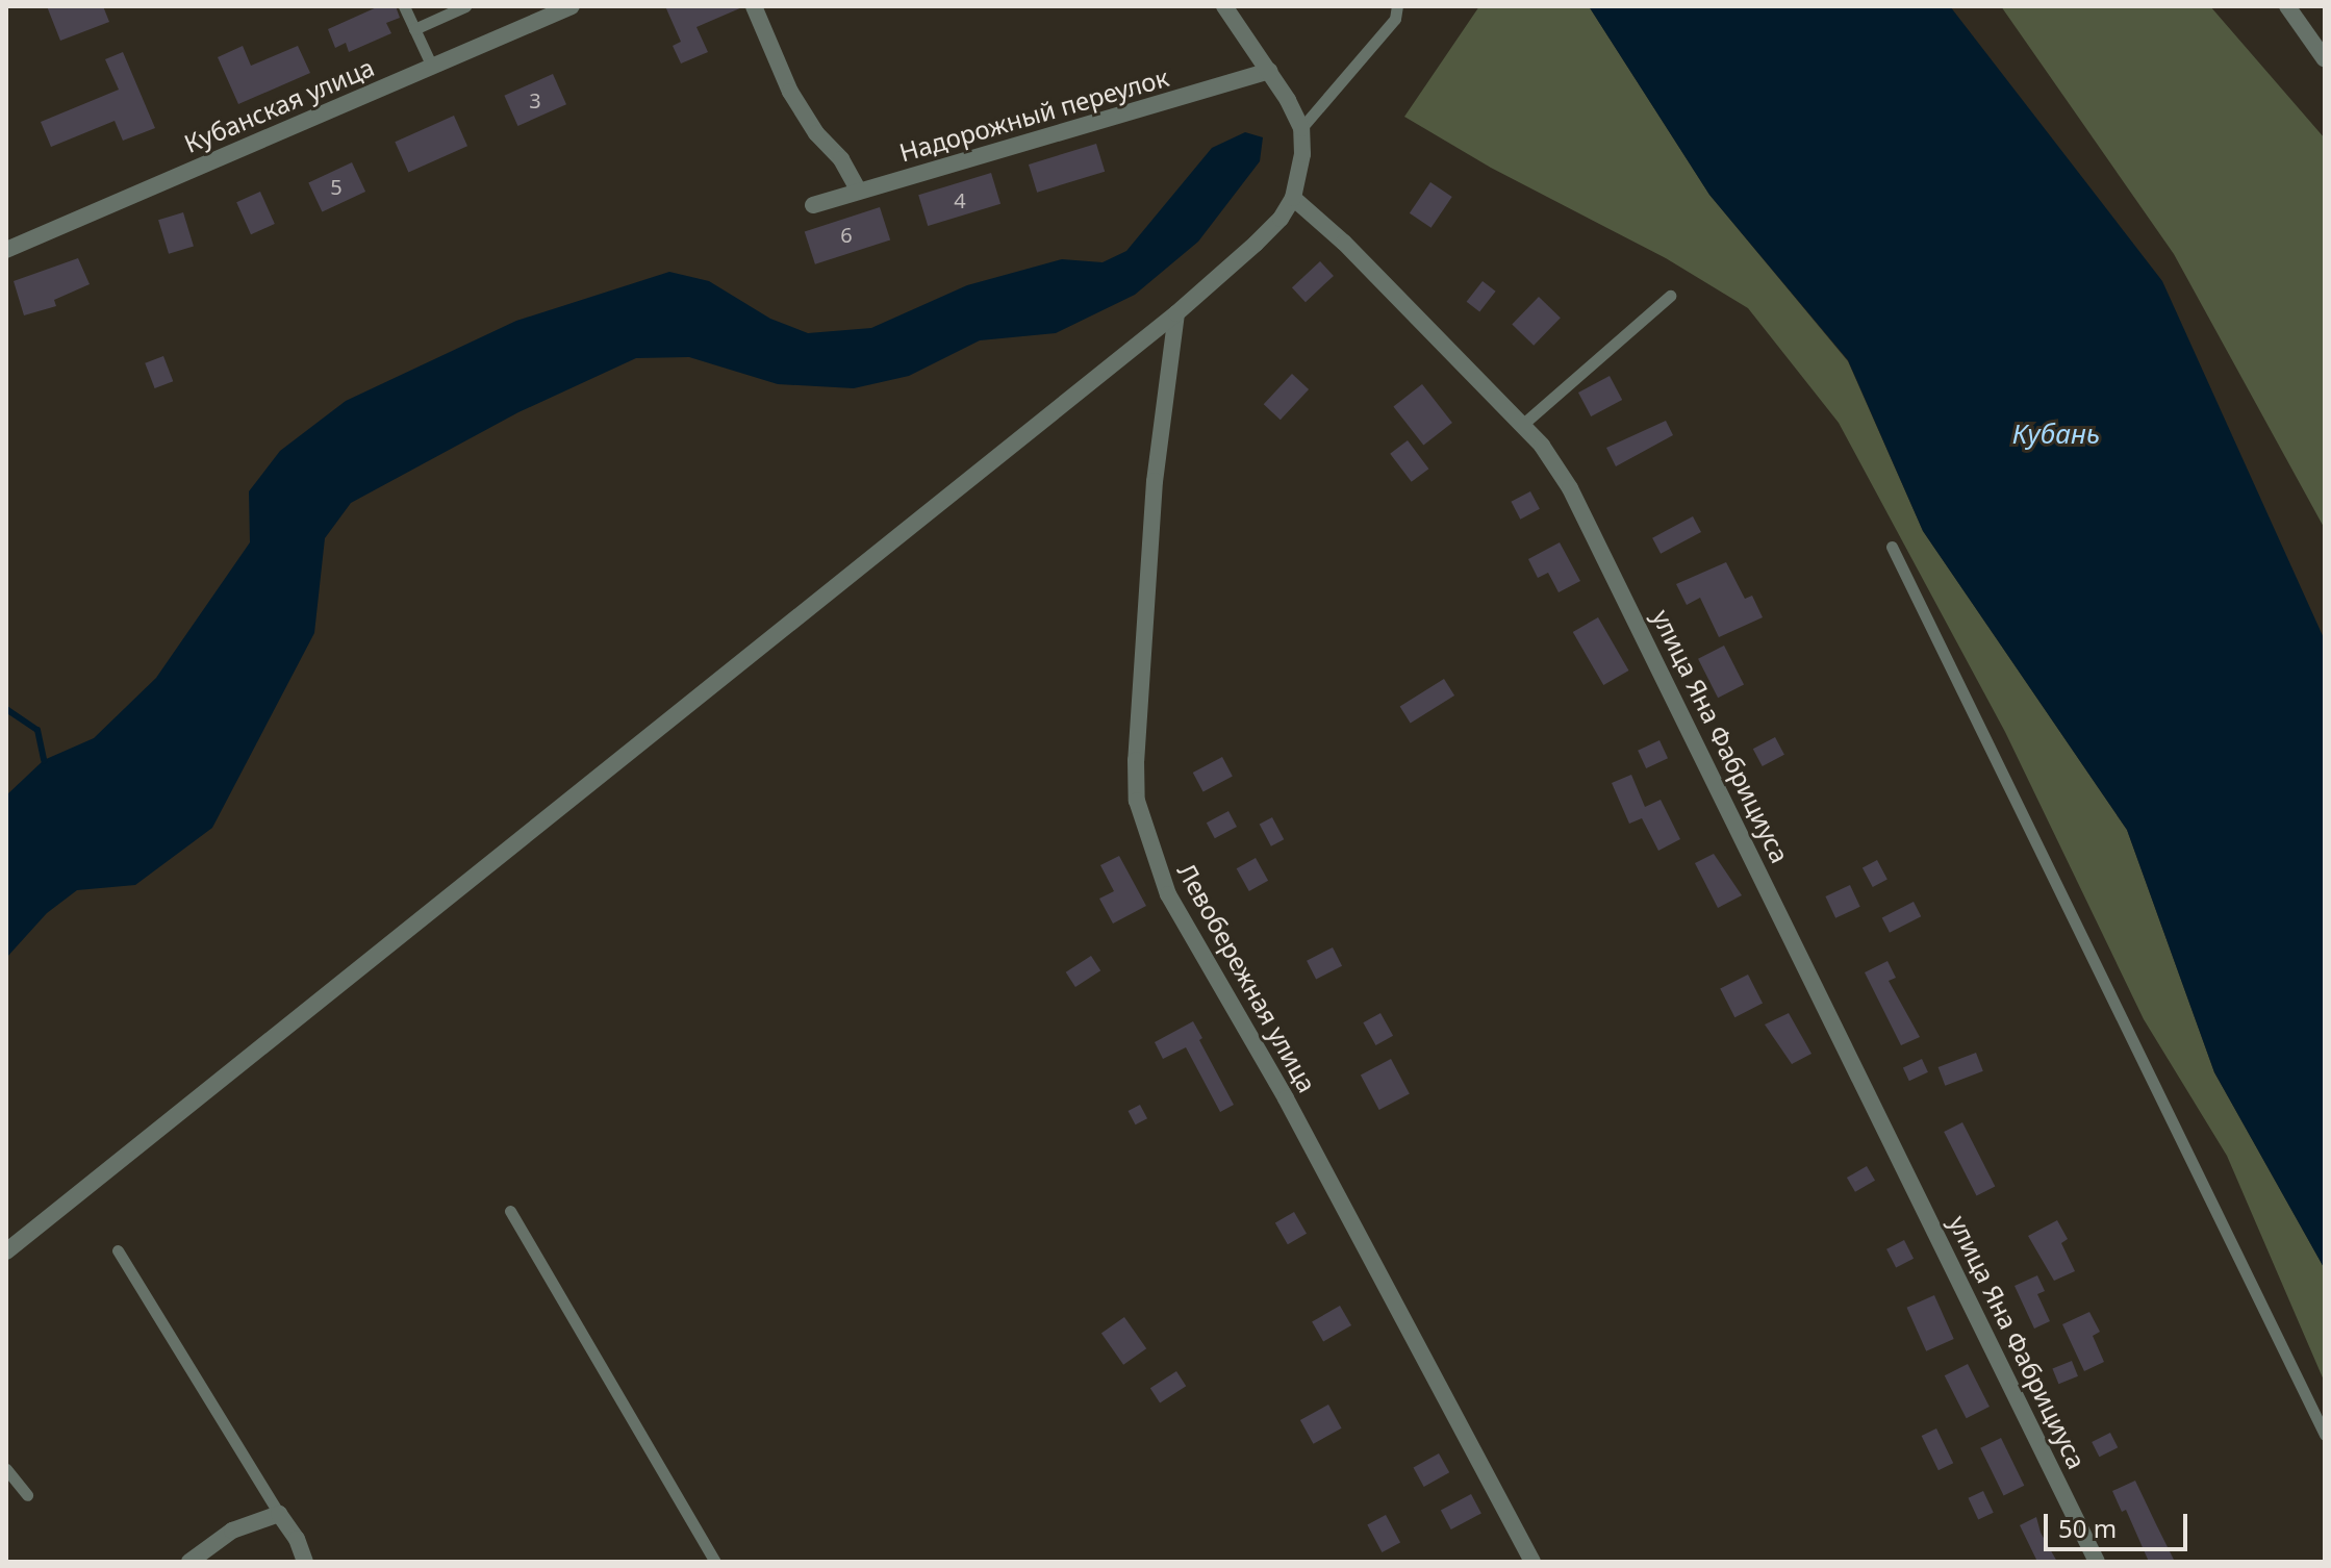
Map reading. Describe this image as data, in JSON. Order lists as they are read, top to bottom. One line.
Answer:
{"streets":{"street":["Кубанская улица","Надорожный переулок","улица Яна Фабрициуса","Левобережная улица"]},"water":["Кубань"],"house_numbers":["3","5","4","6"],"scale_bar":"50 m"}
